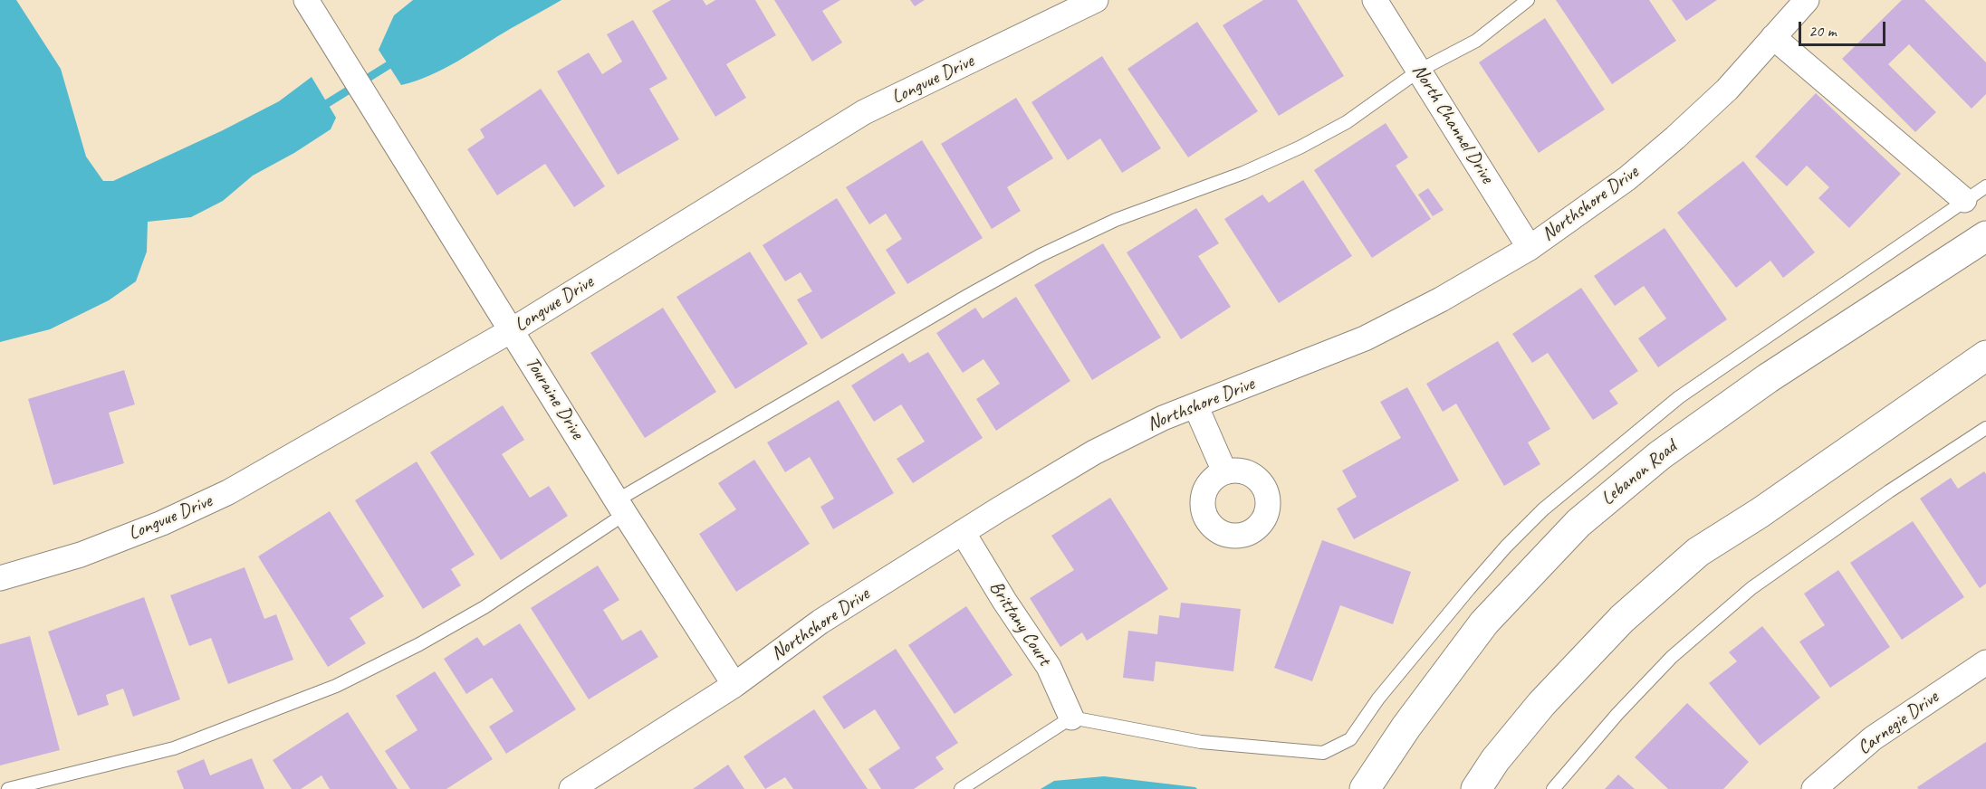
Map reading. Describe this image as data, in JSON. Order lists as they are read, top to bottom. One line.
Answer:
{"streets":{"main road":["Lebanon Road"],"street":["Longvue Drive","North Channel Drive","Northshore Drive","Touraine Drive","Brittany Court","Carnegie Drive"]},"crossings":[["Longvue Drive","Touraine Drive"],["North Channel Drive","Northshore Drive"],["Northshore Drive","Touraine Drive"],["Northshore Drive","Brittany Court"]],"scale_bar":"20 m"}
